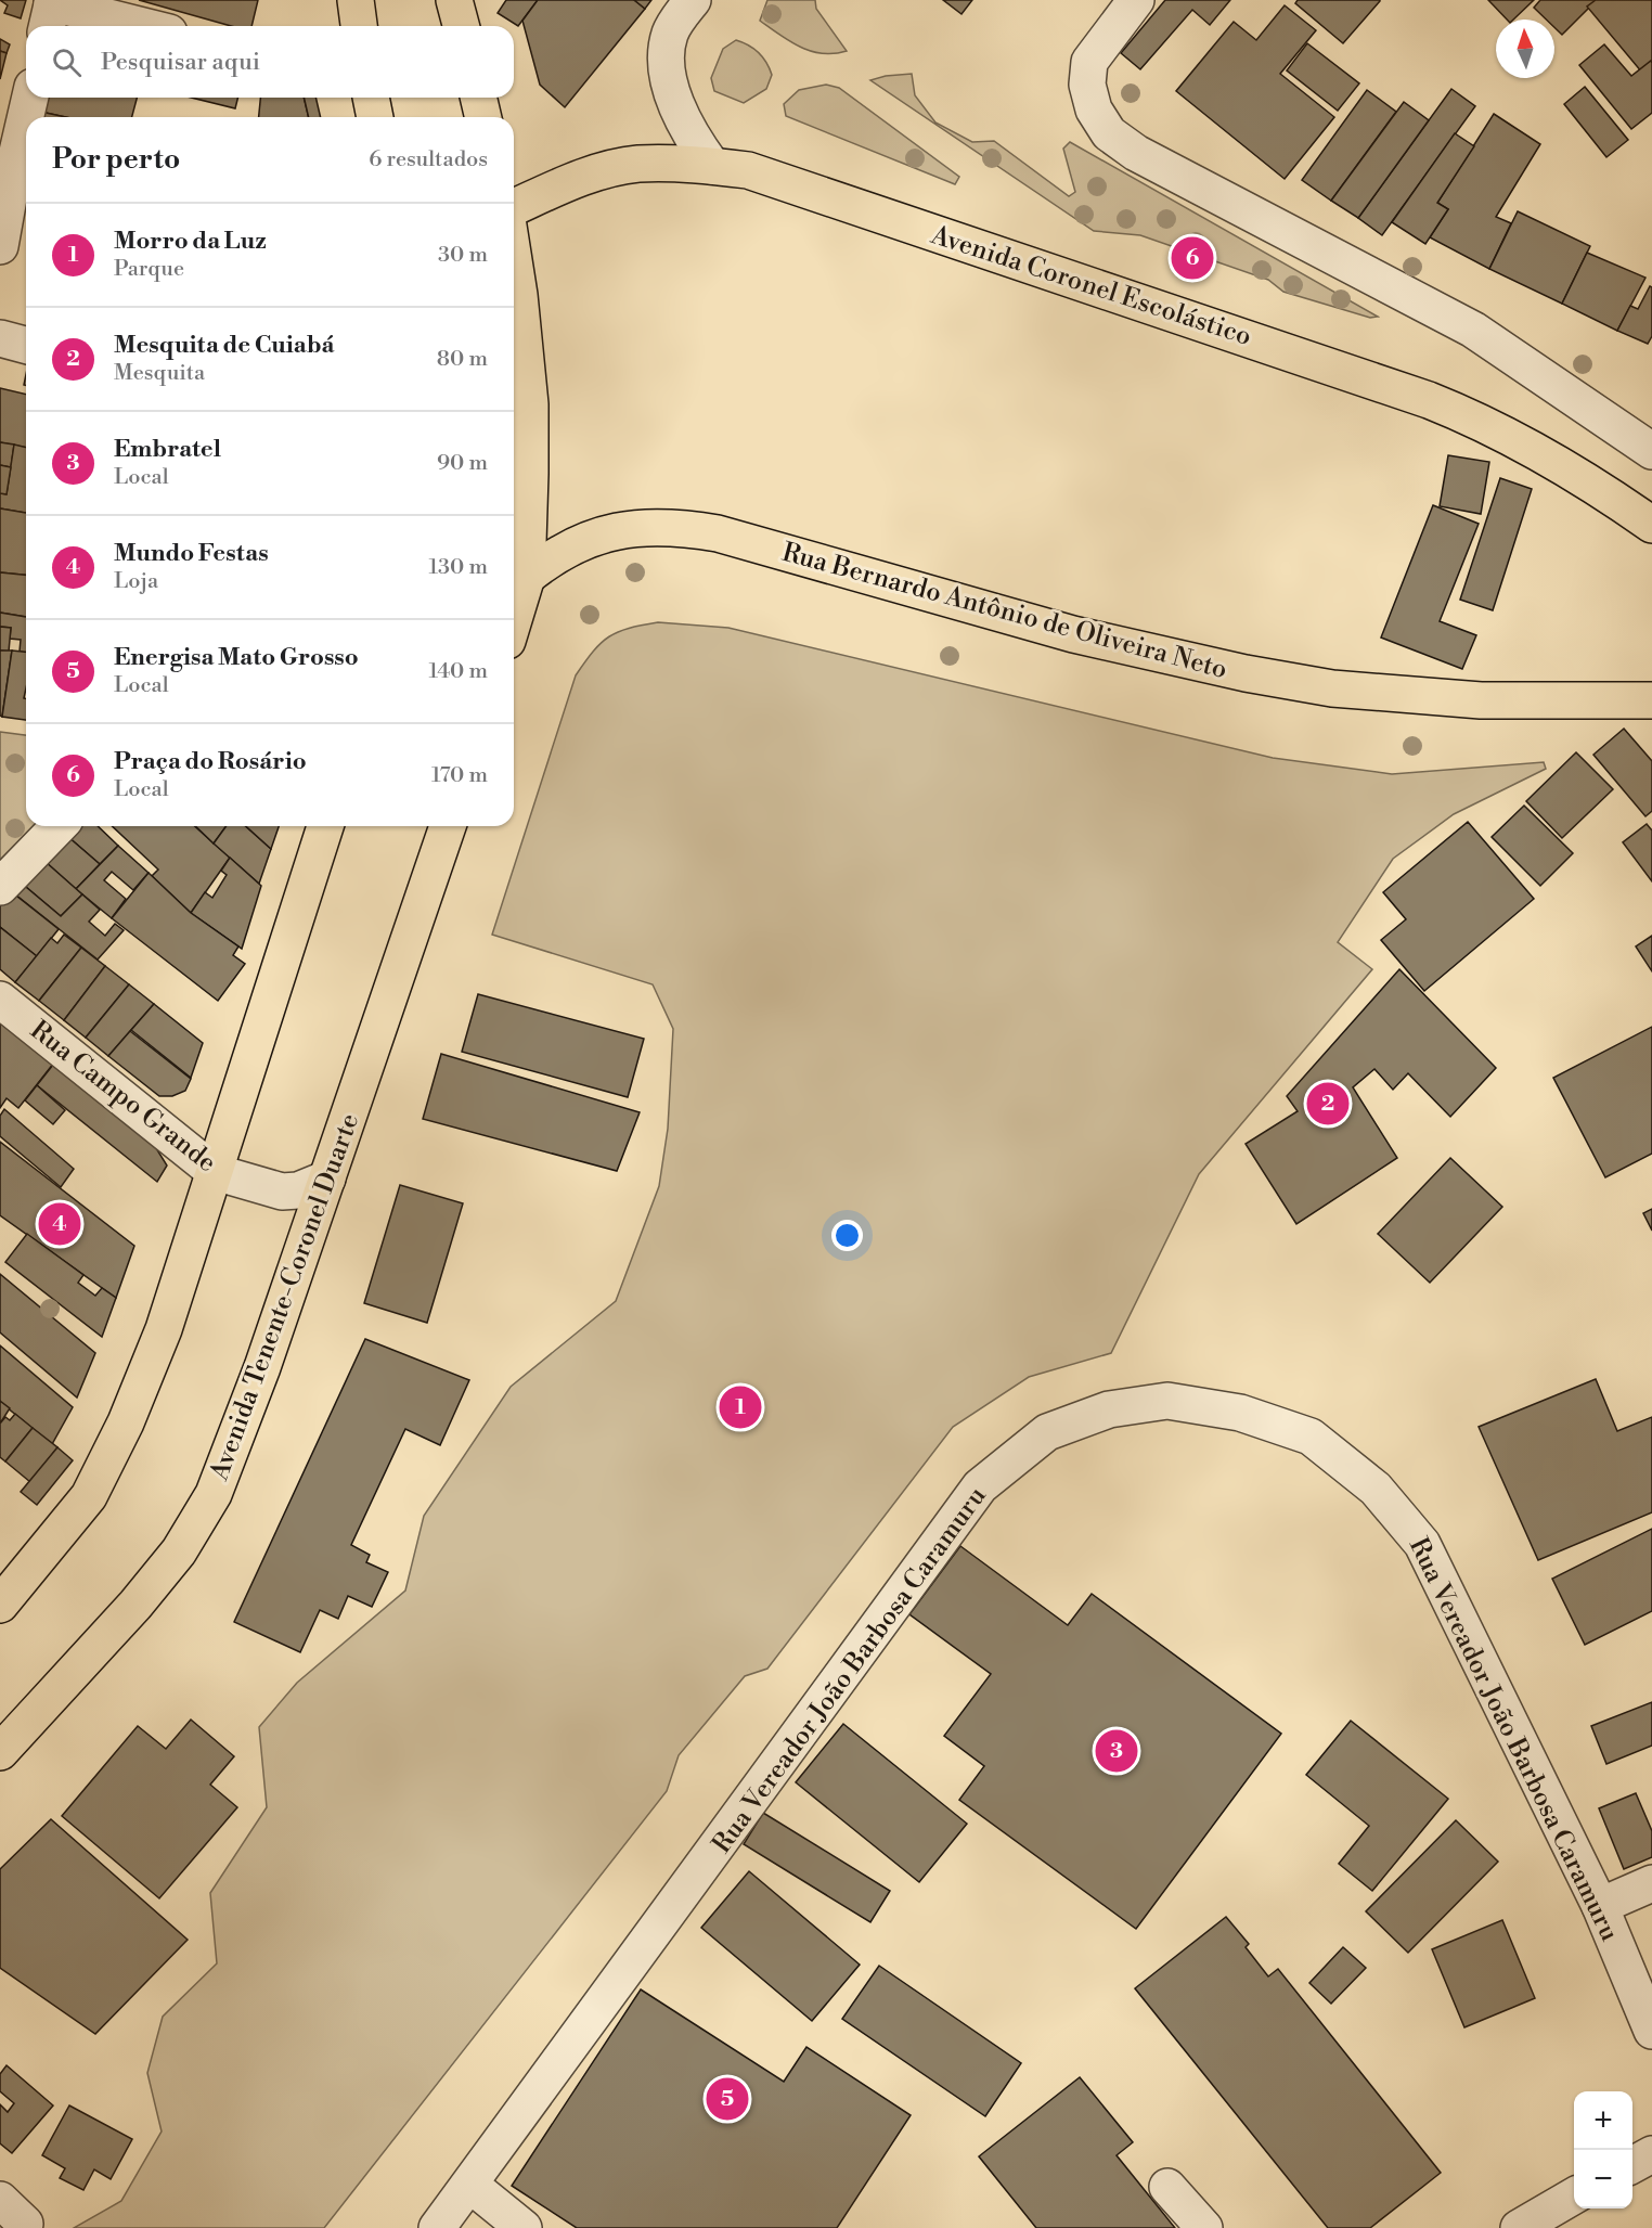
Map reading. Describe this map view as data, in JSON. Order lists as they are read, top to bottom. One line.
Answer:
{"streets":{"main road":["Avenida Coronel Escolástico","Rua Bernardo Antônio de Oliveira Neto","Avenida Tenente-Coronel Duarte"],"street":["Rua Campo Grande","Rua Vereador João Barbosa Caramuru"]},"crossings":[["Rua Campo Grande","Avenida Tenente-Coronel Duarte"]],"north":"top","page":{"search":"Pesquisar aqui","heading":["Por perto","6 resultados"],"list":[{"mark":"1","name":"Morro da Luz","note":"Parque","value":"30 m"},{"mark":"2","name":"Mesquita de Cuiabá","note":"Mesquita","value":"80 m"},{"mark":"3","name":"Embratel","note":"Local","value":"90 m"},{"mark":"4","name":"Mundo Festas","note":"Loja","value":"130 m"},{"mark":"5","name":"Energisa Mato Grosso","note":"Local","value":"140 m"},{"mark":"6","name":"Praça do Rosário","note":"Local","value":"170 m"}],"pins":["6","2","4","1","3","5"],"map_buttons":["+","−"]}}
